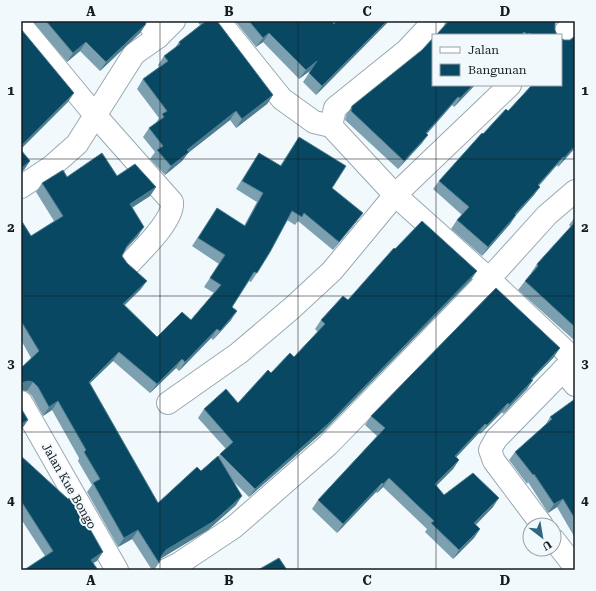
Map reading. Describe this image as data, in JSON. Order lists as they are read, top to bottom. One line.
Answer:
{"streets":{"street":["Jalan Kue Bongo"]},"legend":["Jalan","Bangunan"],"north":"bottom right","grid":{"columns":["A","B","C","D"],"rows":["1","2","3","4"]}}
